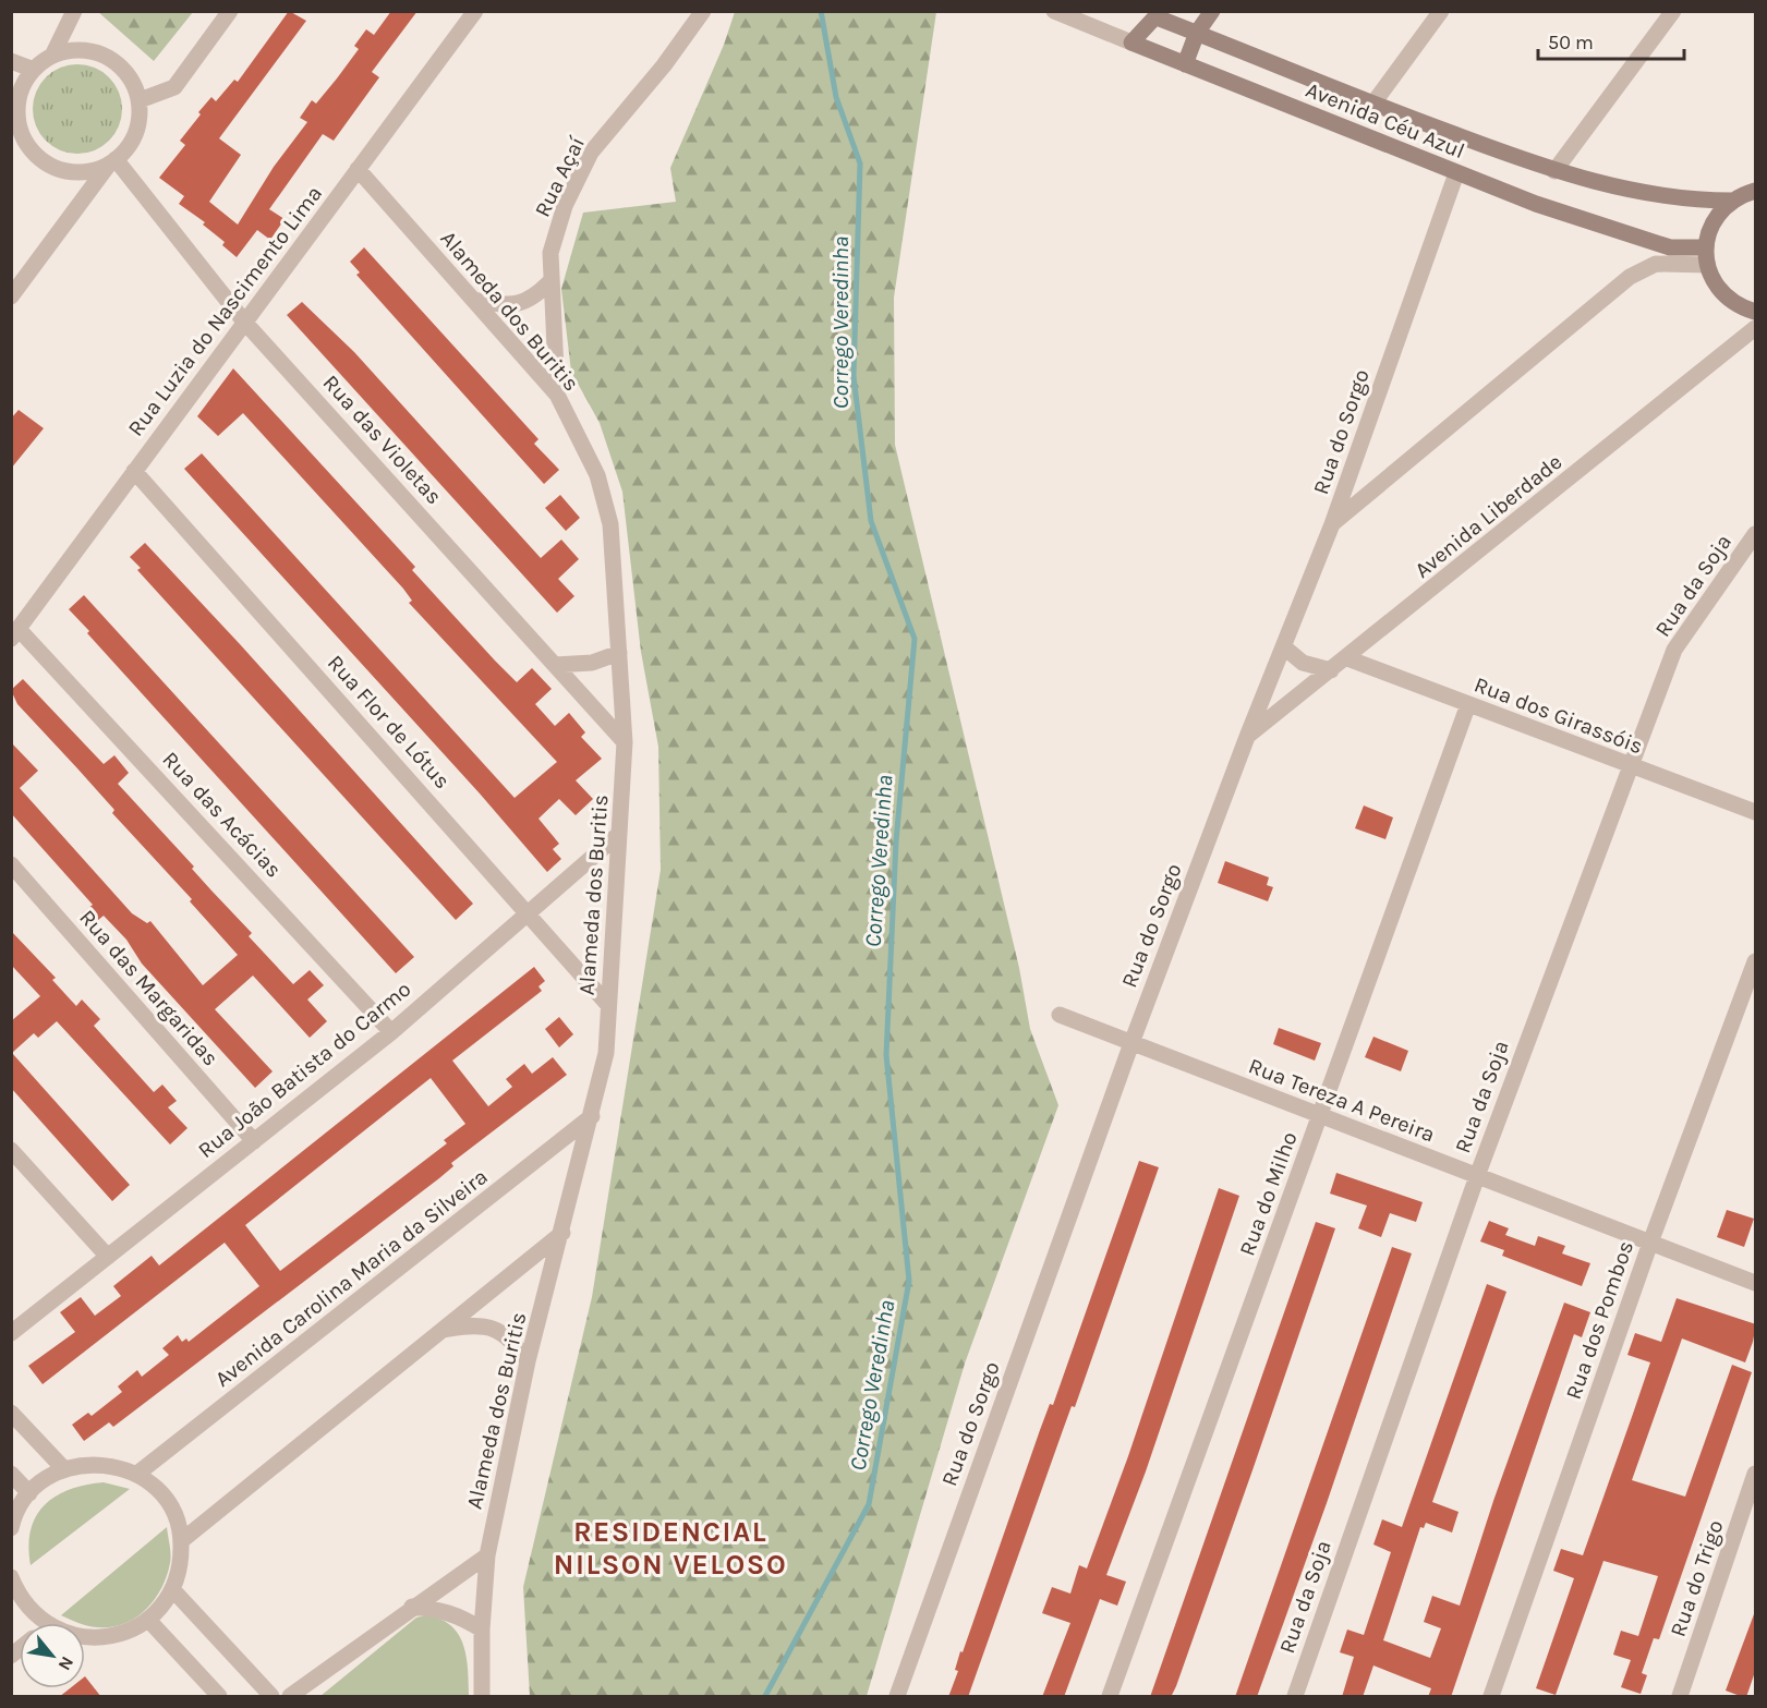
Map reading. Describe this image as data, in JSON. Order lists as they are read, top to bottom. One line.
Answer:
{"streets":{"street":["Avenida Céu Azul","Rua Açaí","Rua Luzia do Nascimento Lima","Alameda dos Buritis","Rua do Sorgo","Rua das Violetas","Avenida Liberdade","Rua da Soja","Rua dos Girassóis","Rua Flor de Lótus","Rua das Acácias","Rua das Margaridas","Rua João Batista do Carmo","Rua Tereza A Pereira","Rua do Milho","Avenida Carolina Maria da Silveira","Rua dos Pombos","Rua do Trigo"]},"crossings":[["Avenida Céu Azul","Rua do Sorgo"],["Rua Açaí","Alameda dos Buritis"],["Rua Luzia do Nascimento Lima","Alameda dos Buritis"],["Rua Luzia do Nascimento Lima","Rua das Violetas"],["Rua Luzia do Nascimento Lima","Rua Flor de Lótus"],["Rua Luzia do Nascimento Lima","Rua das Acácias"],["Alameda dos Buritis","Rua das Violetas"],["Alameda dos Buritis","Rua Flor de Lótus"],["Alameda dos Buritis","Rua João Batista do Carmo"],["Alameda dos Buritis","Avenida Carolina Maria da Silveira"],["Rua do Sorgo","Avenida Liberdade"],["Rua do Sorgo","Rua Tereza A Pereira"],["Avenida Liberdade","Rua dos Girassóis"],["Rua da Soja","Rua dos Girassóis"],["Rua da Soja","Rua Tereza A Pereira"],["Rua dos Girassóis","Rua do Milho"],["Rua Flor de Lótus","Rua João Batista do Carmo"],["Rua das Acácias","Rua João Batista do Carmo"],["Rua das Margaridas","Rua João Batista do Carmo"],["Rua Tereza A Pereira","Rua do Milho"],["Rua Tereza A Pereira","Rua dos Pombos"]],"districts":["RESIDENCIAL NILSON VELOSO"],"water":["Corrego Veredinha"],"scale_bar":"50 m","north":"bottom right"}
